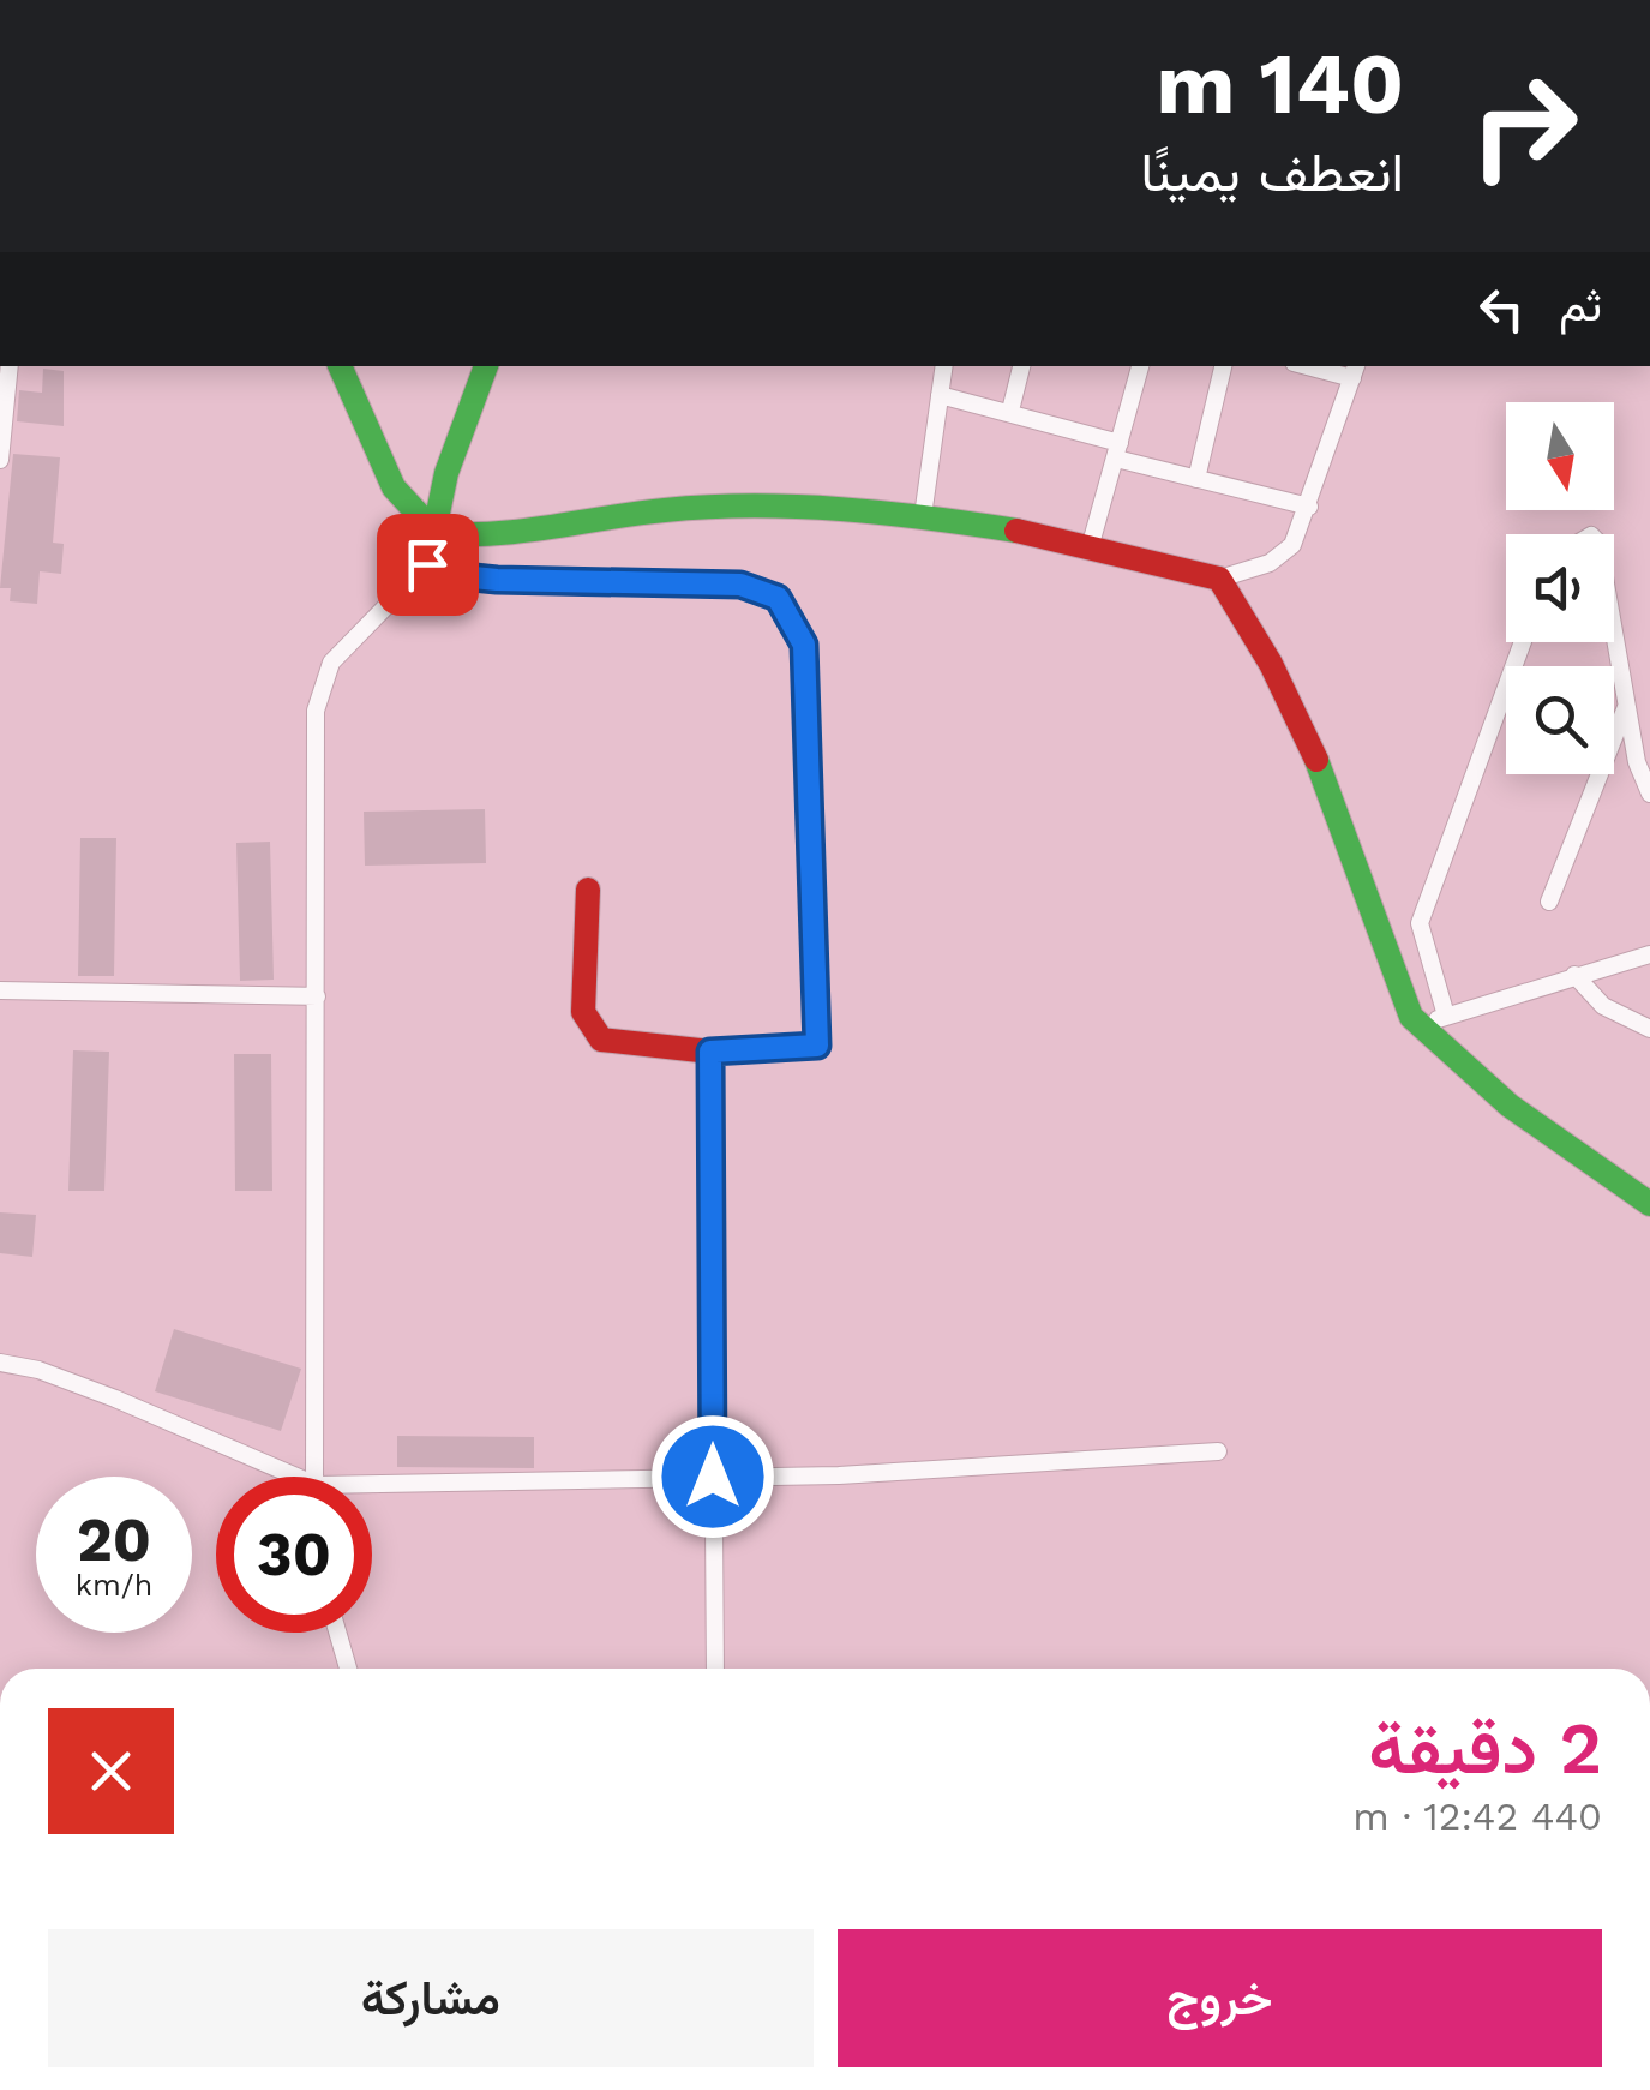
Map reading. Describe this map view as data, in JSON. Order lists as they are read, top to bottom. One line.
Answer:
{"north":"bottom","page":{"turn":["140 m","انعطف يمينًا"],"then":"ثم","speed":"20 km/h","limit":"30","heading":["2 دقيقة","440 m · 12:42"],"buttons":["خروج","مشاركة"]}}
